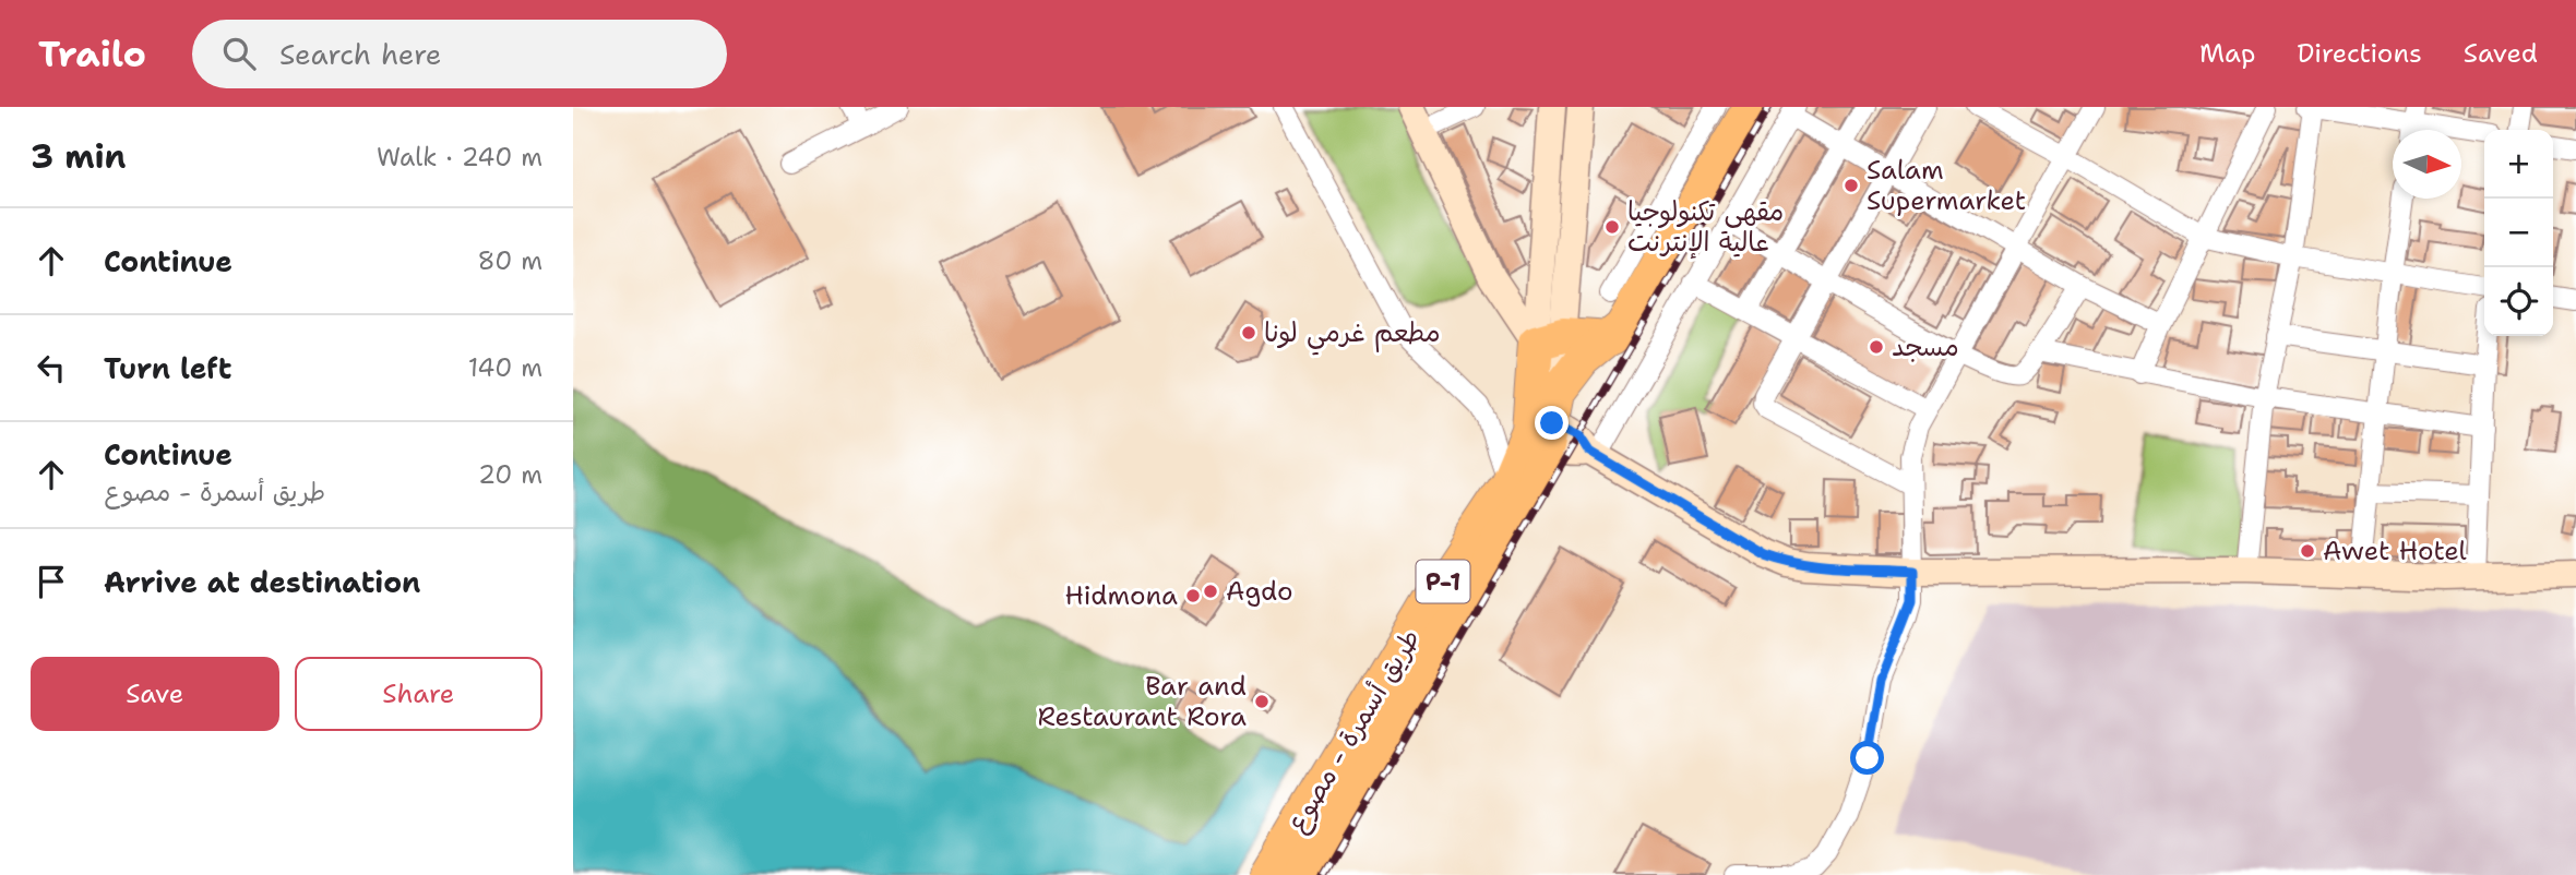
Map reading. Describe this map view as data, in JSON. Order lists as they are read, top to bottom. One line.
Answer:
{"streets":{"highway":["P-1","طريق أسمرة - مصوع"]},"crossings":[["P-1","طريق أسمرة - مصوع"]],"places":["Salam Supermarket","مقهى تكنولوجيا عالية الإنترنت","مطعم غرمي لونا","مسجد","Awet Hotel","Agdo","Hidmona","Bar and Restaurant Rora"],"north":"right","page":{"header":"Trailo","search":"Search here","nav":["Map","Directions","Saved"],"heading":["3 min","Walk · 240 m"],"map_buttons":["+","−"],"list":[["Continue","80 m"],["Turn left","140 m"],["Continue","طريق أسمرة - مصوع","20 m"],"Arrive at destination"],"buttons":["Save","Share"]}}
